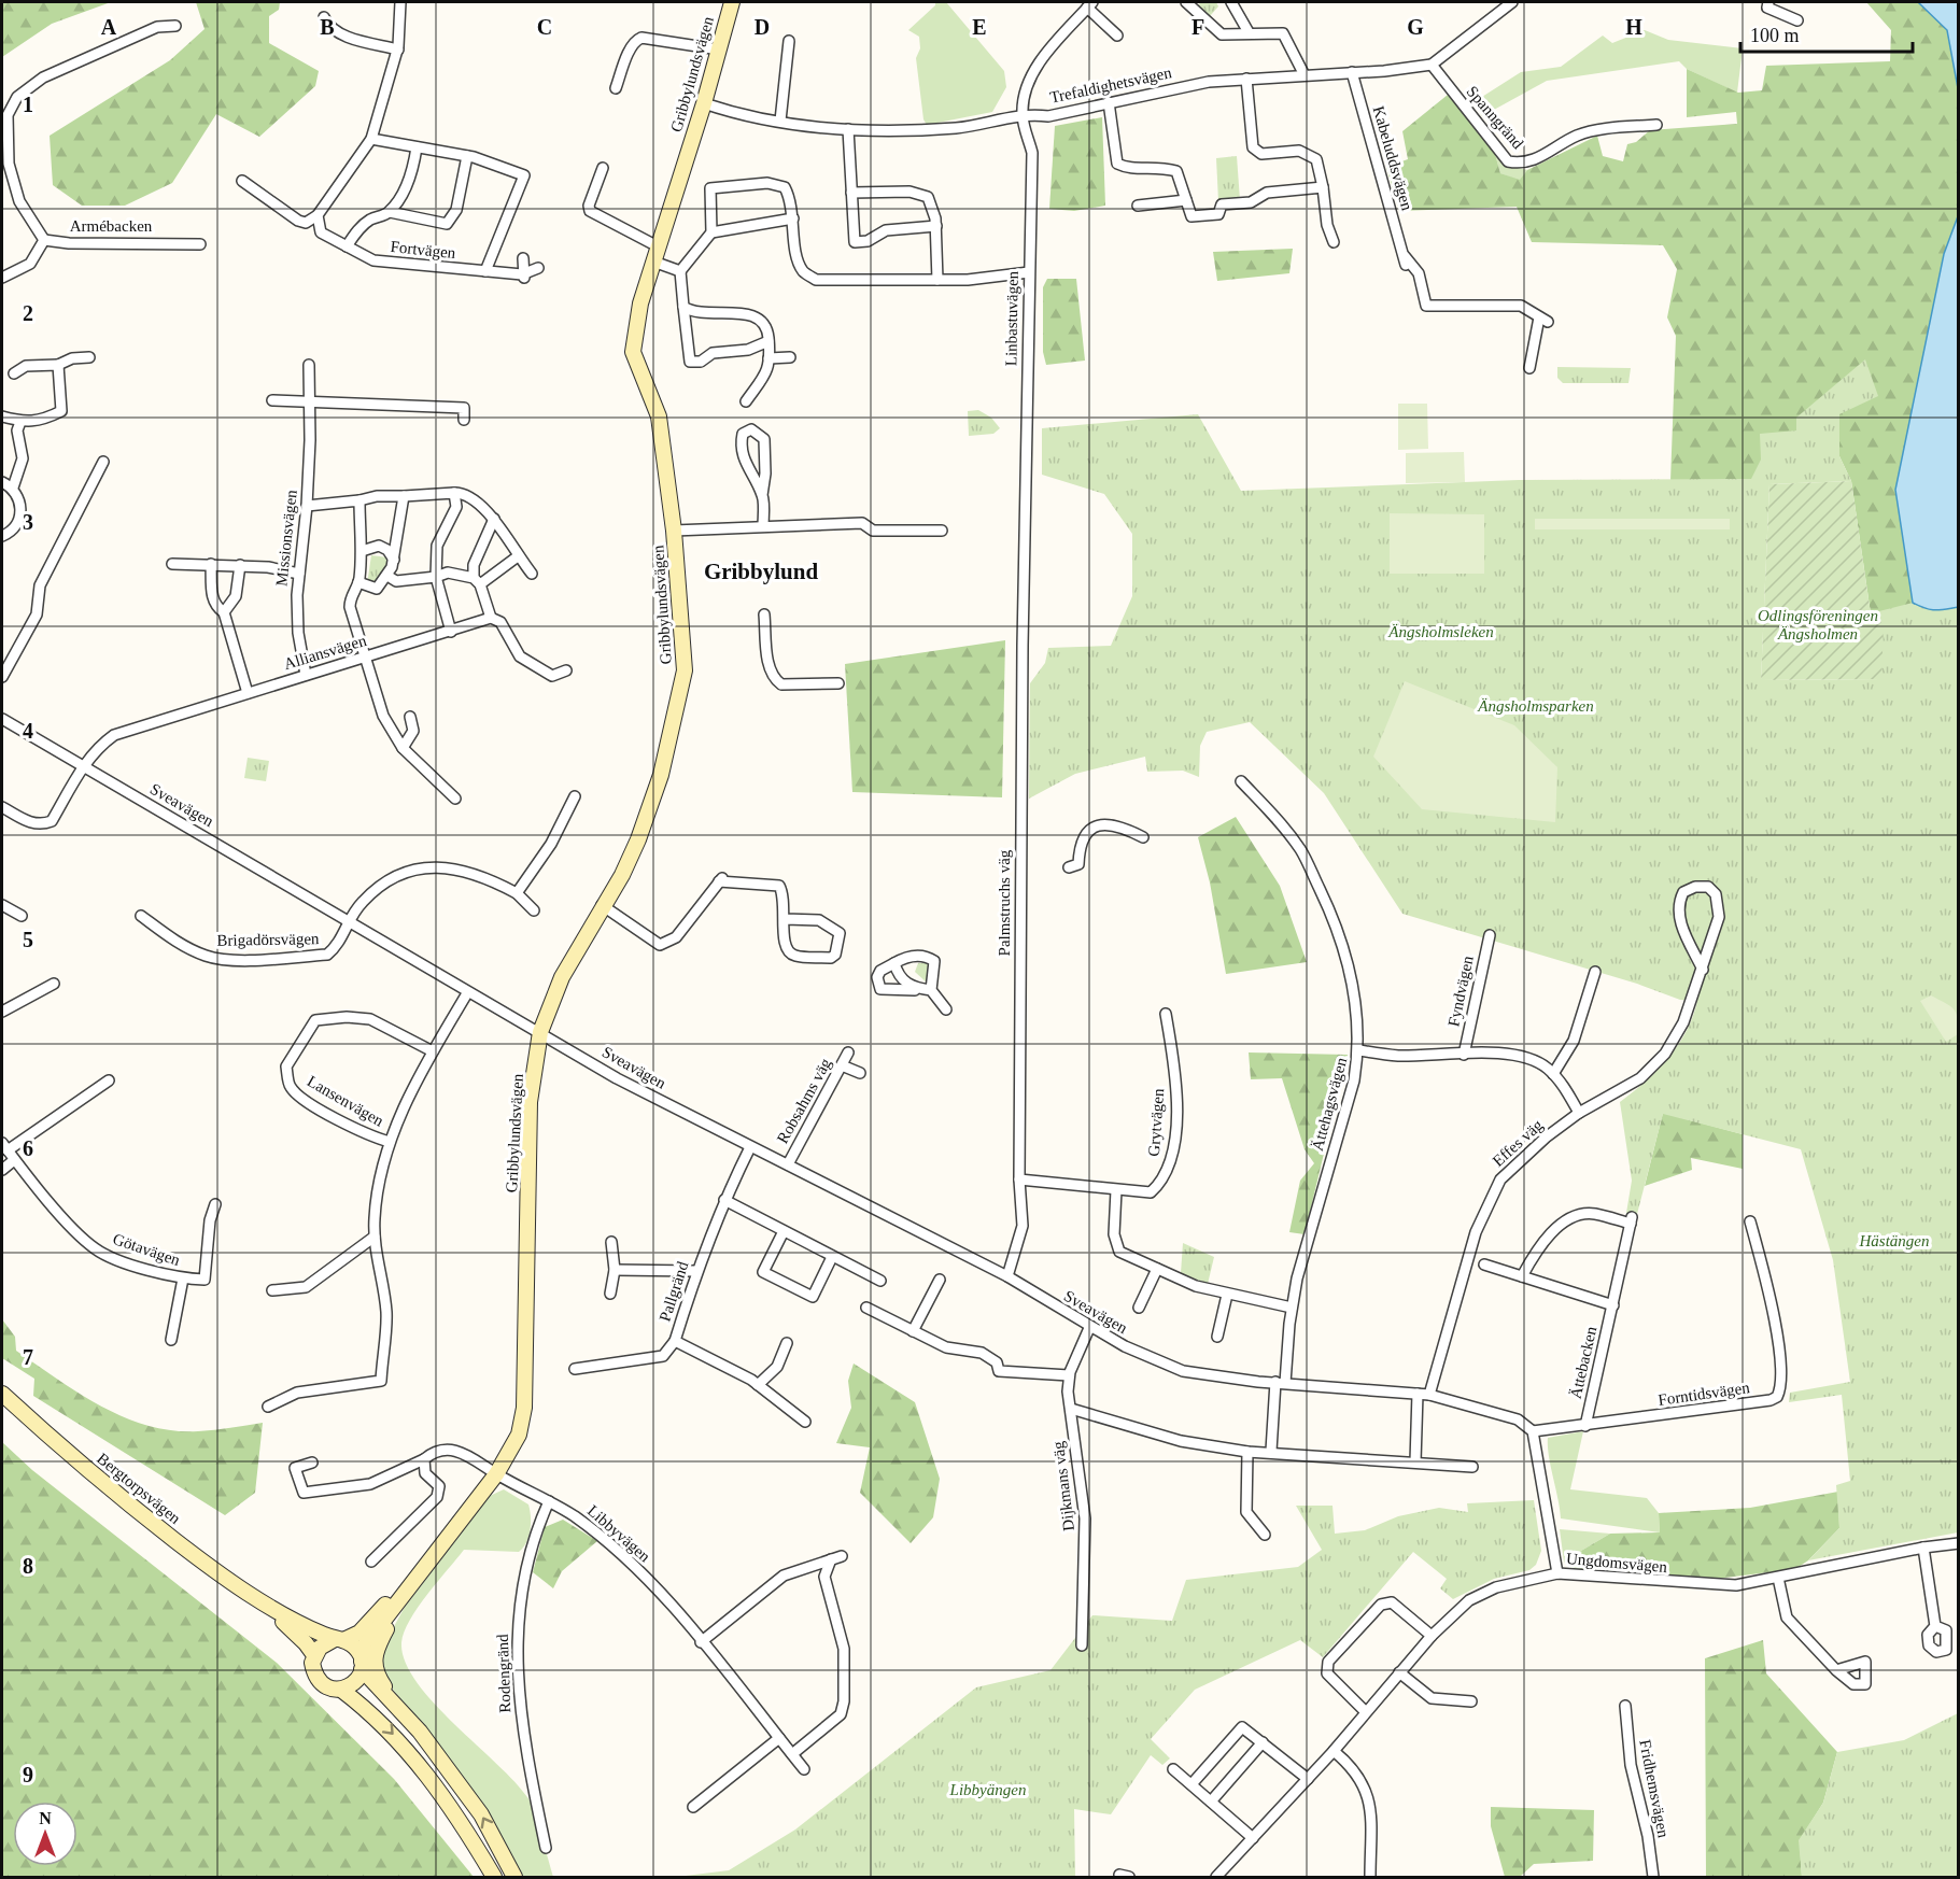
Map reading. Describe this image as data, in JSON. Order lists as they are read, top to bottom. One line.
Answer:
{"streets":{"street":["Gribbylundsvägen","Trefaldighetsvägen","Spanngränd","Kabeluddsvägen","Armébacken","Fortvägen","Linbastuvägen","Missionsvägen","Alliansvägen","Sveavägen","Palmstruchs väg","Brigadörsvägen","Fyndvägen","Lansenvägen","Robsahms väg","Ättehagsvägen","Grytvägen","Effes väg","Götavägen","Pallgränd","Ättebacken","Forntidsvägen","Dijkmans väg","Bergtorpsvägen","Libbyvägen","Ungdomsvägen","Rodengränd","Fridhemsvägen"]},"crossings":[["Gribbylundsvägen","Trefaldighetsvägen"],["Gribbylundsvägen","Sveavägen"],["Gribbylundsvägen","Bergtorpsvägen"],["Gribbylundsvägen","Libbyvägen"],["Trefaldighetsvägen","Spanngränd"],["Trefaldighetsvägen","Kabeluddsvägen"],["Trefaldighetsvägen","Linbastuvägen"],["Linbastuvägen","Palmstruchs väg"],["Missionsvägen","Alliansvägen"],["Alliansvägen","Sveavägen"],["Sveavägen","Palmstruchs väg"],["Sveavägen","Brigadörsvägen"],["Sveavägen","Lansenvägen"],["Sveavägen","Robsahms väg"],["Sveavägen","Ättehagsvägen"],["Sveavägen","Effes väg"],["Sveavägen","Pallgränd"],["Sveavägen","Forntidsvägen"],["Sveavägen","Dijkmans väg"],["Palmstruchs väg","Grytvägen"],["Ättebacken","Forntidsvägen"],["Libbyvägen","Rodengränd"]],"districts":["Gribbylund"],"parks":["Odlingsföreningen Ängsholmen","Ängsholmsleken","Ängsholmsparken","Hästängen","Libbyängen"],"scale_bar":"100 m","north":"top","grid":{"columns":["A","B","C","D","E","F","G","H"],"rows":["1","2","3","4","5","6","7","8","9"]}}
